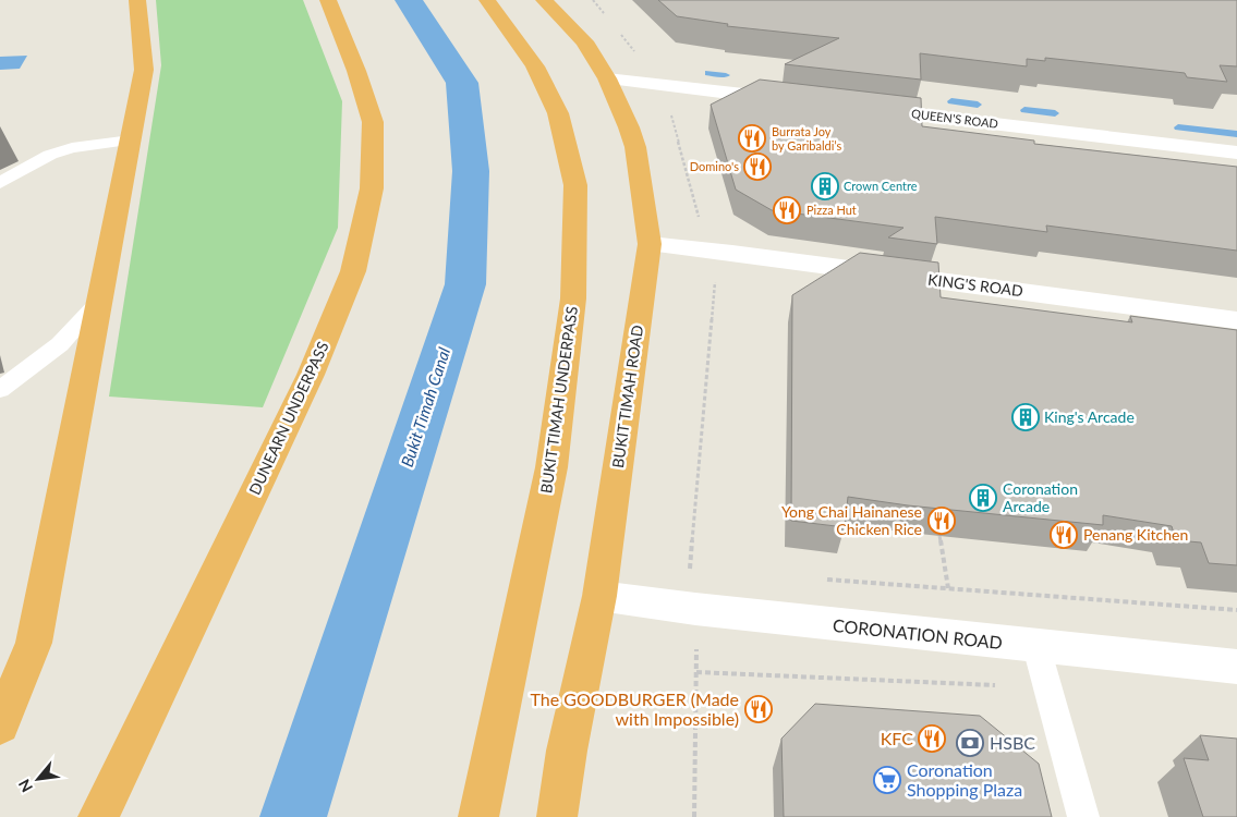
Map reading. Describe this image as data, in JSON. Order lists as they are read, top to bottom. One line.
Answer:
{"streets":{"highway":["BUKIT TIMAH ROAD","BUKIT TIMAH UNDERPASS","DUNEARN UNDERPASS"],"street":["QUEEN'S ROAD","KING'S ROAD","CORONATION ROAD"]},"crossings":[["KING'S ROAD","BUKIT TIMAH ROAD"],["BUKIT TIMAH ROAD","CORONATION ROAD"]],"water":["Bukit Timah Canal"],"places":{"restaurant":["Burrata Joy by Garibaldi’s","Domino's","Pizza Hut","Yong Chai Hainanese Chicken Rice","Penang Kitchen","The GOODBURGER (Made with Impossible)","KFC"],"building":["Crown Centre","King's Arcade","Coronation Arcade"],"bank":["HSBC"],"supermarket":["Coronation Shopping Plaza"]},"north":"bottom left"}
